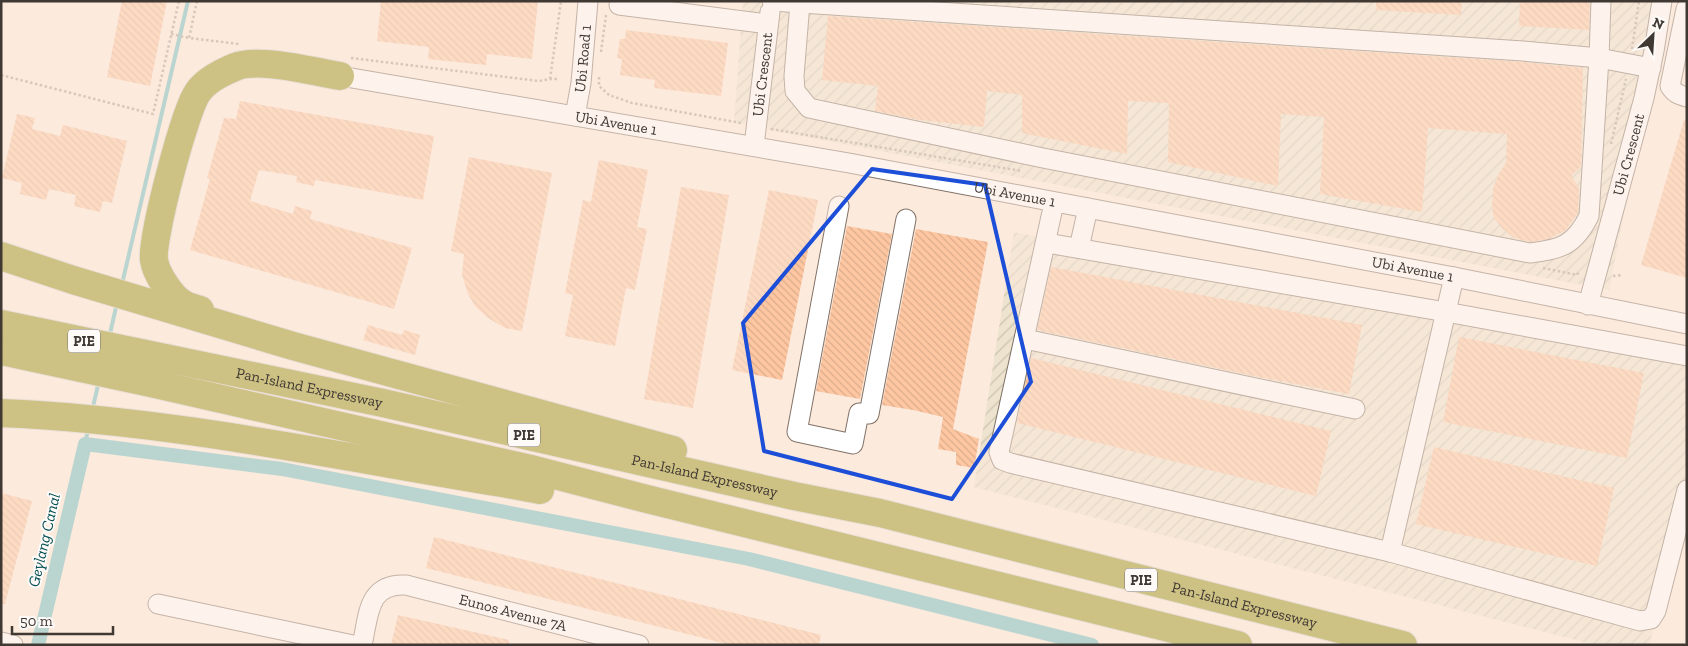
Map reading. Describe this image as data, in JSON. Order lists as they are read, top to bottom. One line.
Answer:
{"streets":{"highway":["PIE","Pan-Island Expressway"],"street":["Ubi Road 1","Ubi Crescent","Ubi Avenue 1","Eunos Avenue 7A"]},"crossings":[["Ubi Road 1","Ubi Avenue 1"],["Ubi Crescent","Ubi Avenue 1"]],"water":["Geylang Canal"],"scale_bar":"50 m","north":"top right"}
